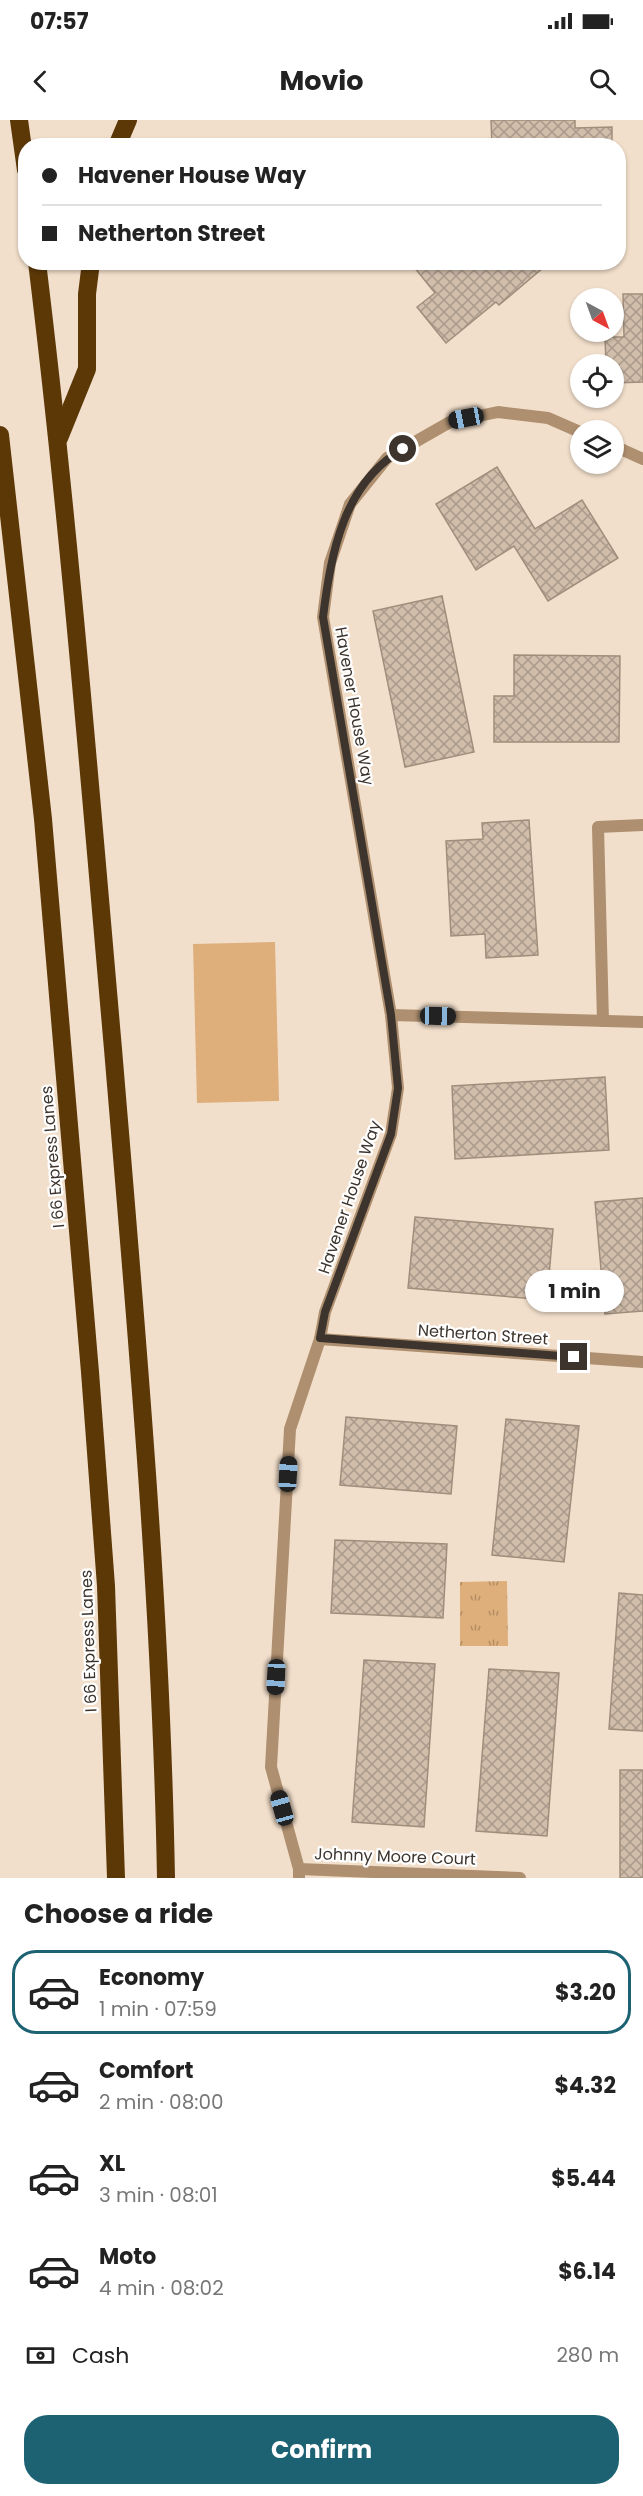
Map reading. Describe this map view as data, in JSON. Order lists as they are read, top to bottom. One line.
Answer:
{"streets":{"highway":["I 66 Express Lanes"],"street":["Havener House Way","Netherton Street","Johnny Moore Court"]},"crossings":[["Havener House Way","Netherton Street"],["Havener House Way","Johnny Moore Court"]],"north":"bottom right","page":{"status":"07:57","header":"Movio","banner":["Havener House Way","Netherton Street"],"bubble":"1 min","heading":"Choose a ride","list":[{"name":"Economy","note":"1 min · 07:59","value":"$3.20"},{"name":"Comfort","note":"2 min · 08:00","value":"$4.32"},{"name":"XL","note":"3 min · 08:01","value":"$5.44"},{"name":"Moto","note":"4 min · 08:02","value":"$6.14"}],"pay":["Cash","280 m"],"buttons":"Confirm"}}
